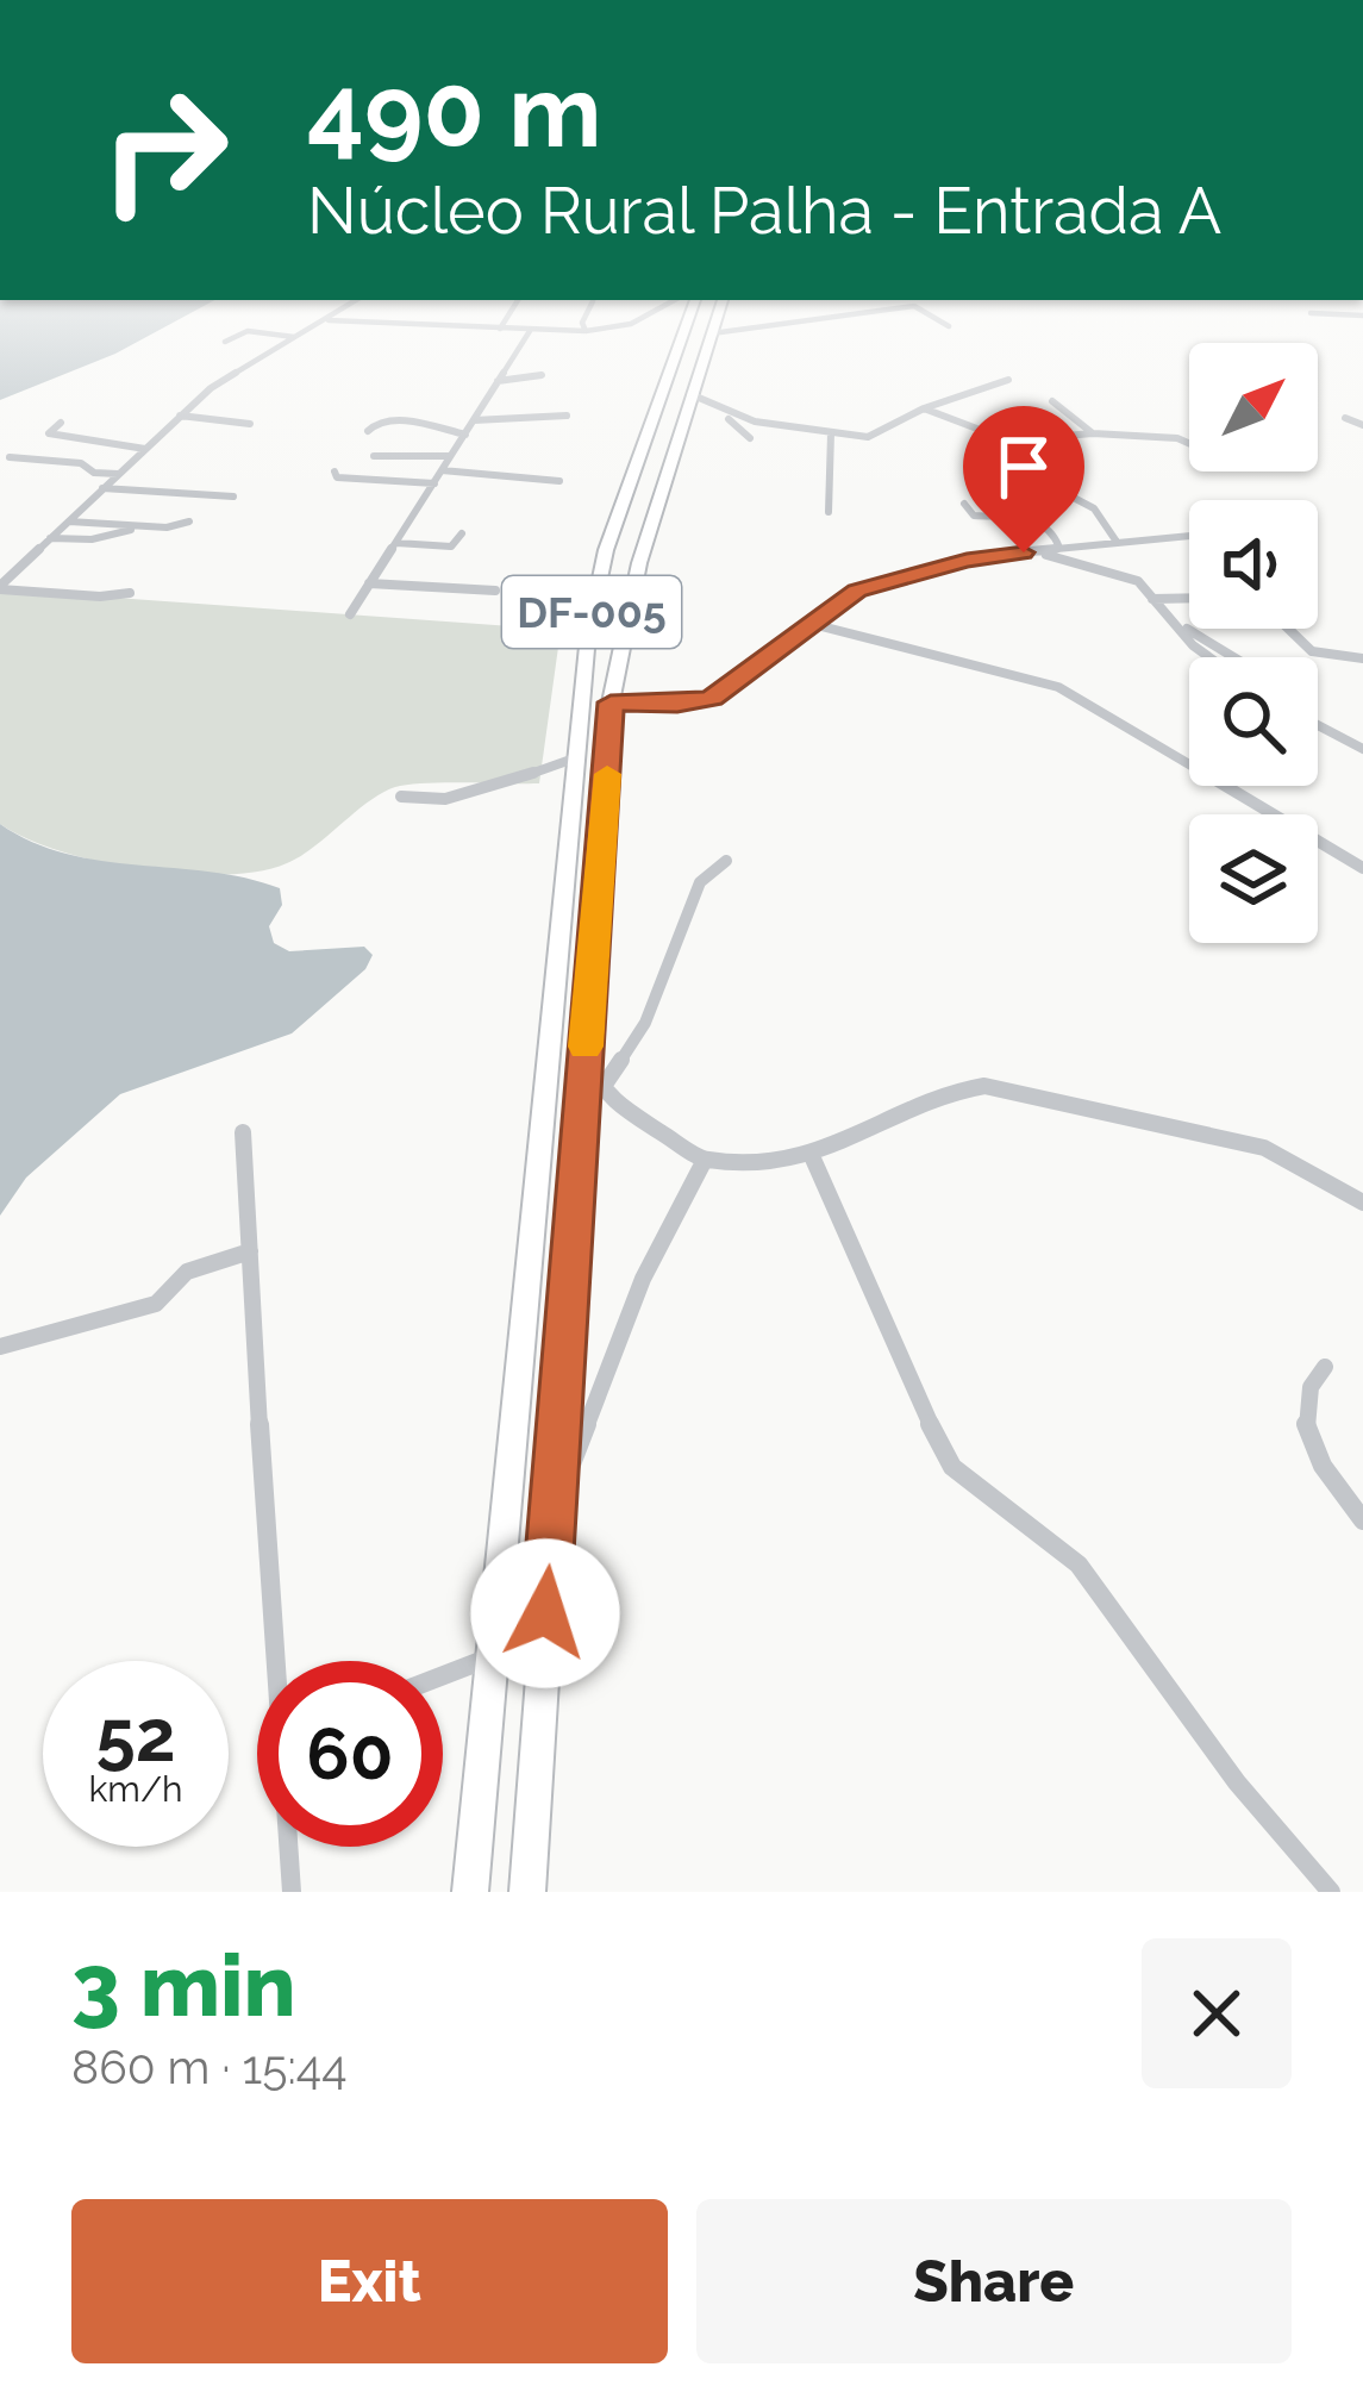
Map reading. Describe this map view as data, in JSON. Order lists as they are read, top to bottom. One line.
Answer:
{"streets":{"main road":["DF-005"]},"north":"top right","page":{"turn":["490 m","Núcleo Rural Palha - Entrada A"],"speed":"52 km/h","limit":"60","heading":["3 min","860 m · 15:44"],"buttons":["Exit","Share"]}}
